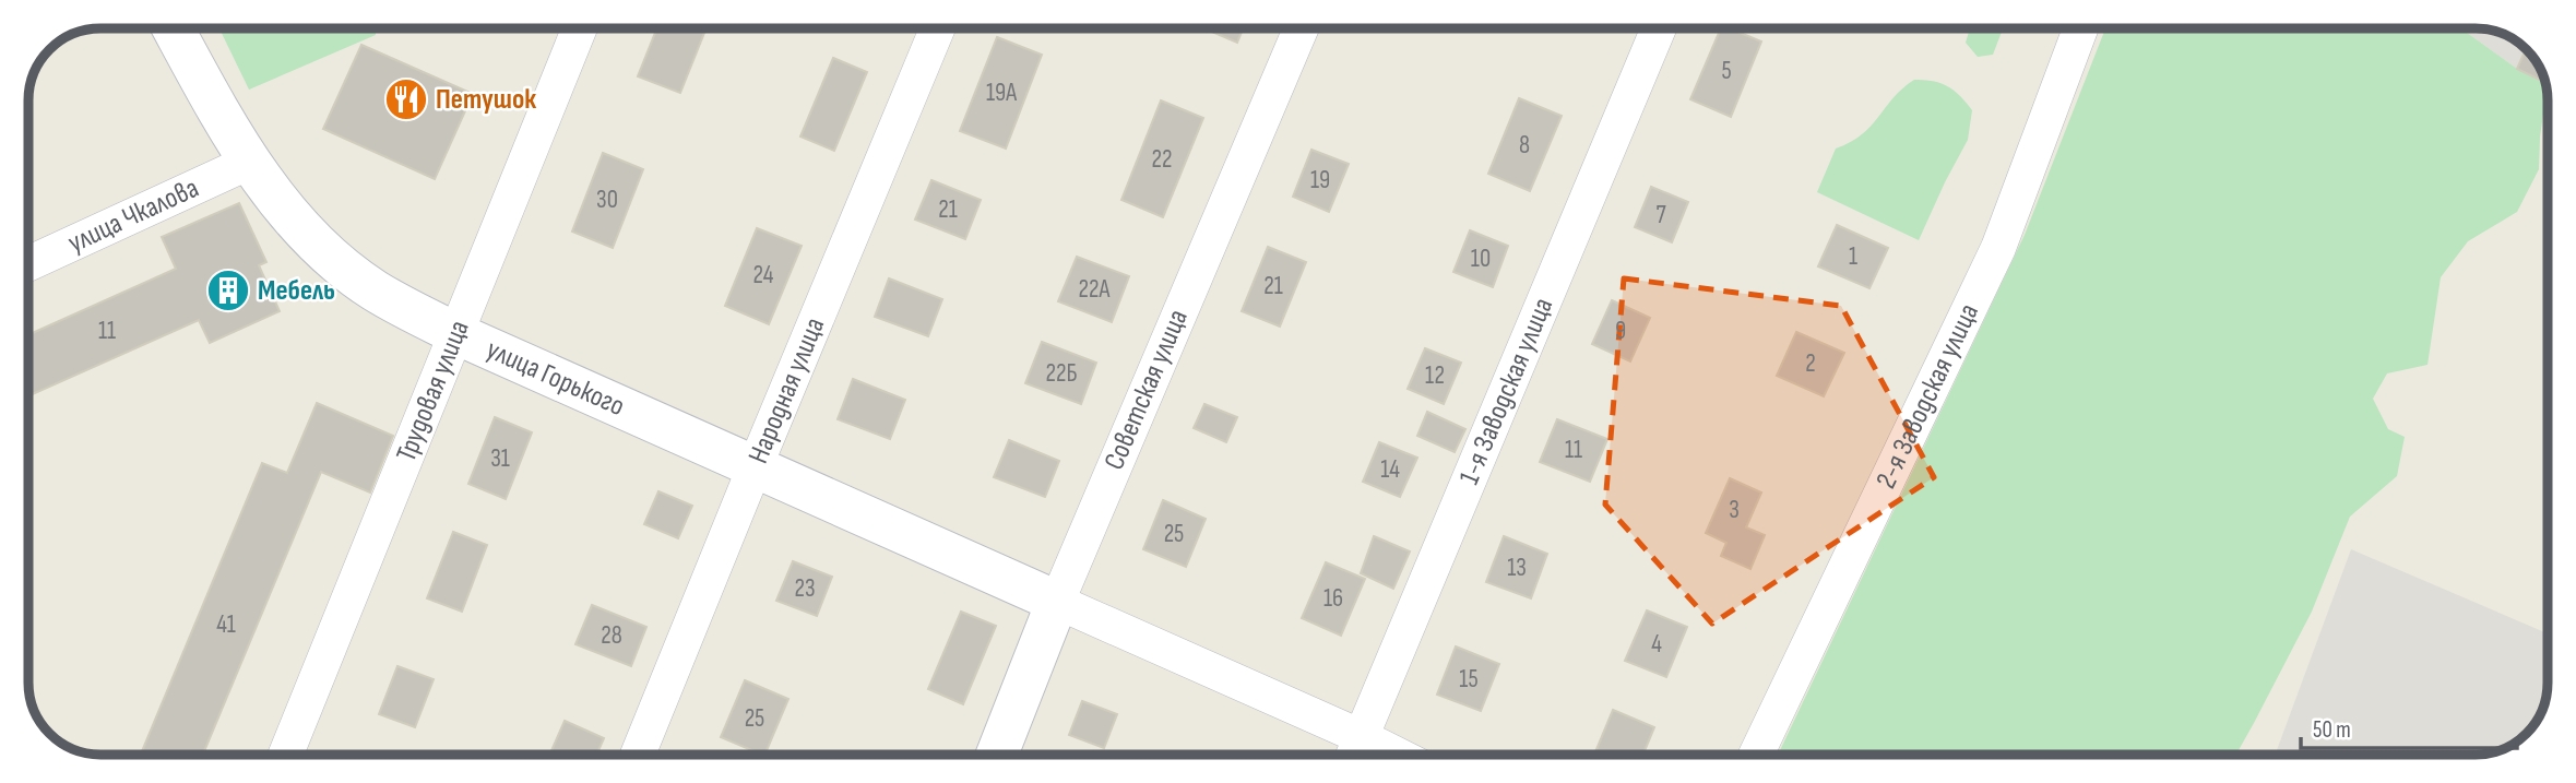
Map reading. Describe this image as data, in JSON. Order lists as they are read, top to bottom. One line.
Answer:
{"streets":{"street":["улица Чкалова","улица Горького","Народная улица","Советская улица","Трудовая улица","1-я Заводская улица","2-я Заводская улица"]},"crossings":[["улица Чкалова","улица Горького"],["улица Горького","Народная улица"],["улица Горького","Советская улица"],["улица Горького","Трудовая улица"]],"places":{"restaurant":["Петушок"],"building":["Мебель"]},"house_numbers":["5","19А","8","22","19","30","21","7","1","10","24","21","22А","11","9","2","22Б","12","11","31","14","3","25","13","23","16","41","28","4","15","25"],"scale_bar":"50 m"}
